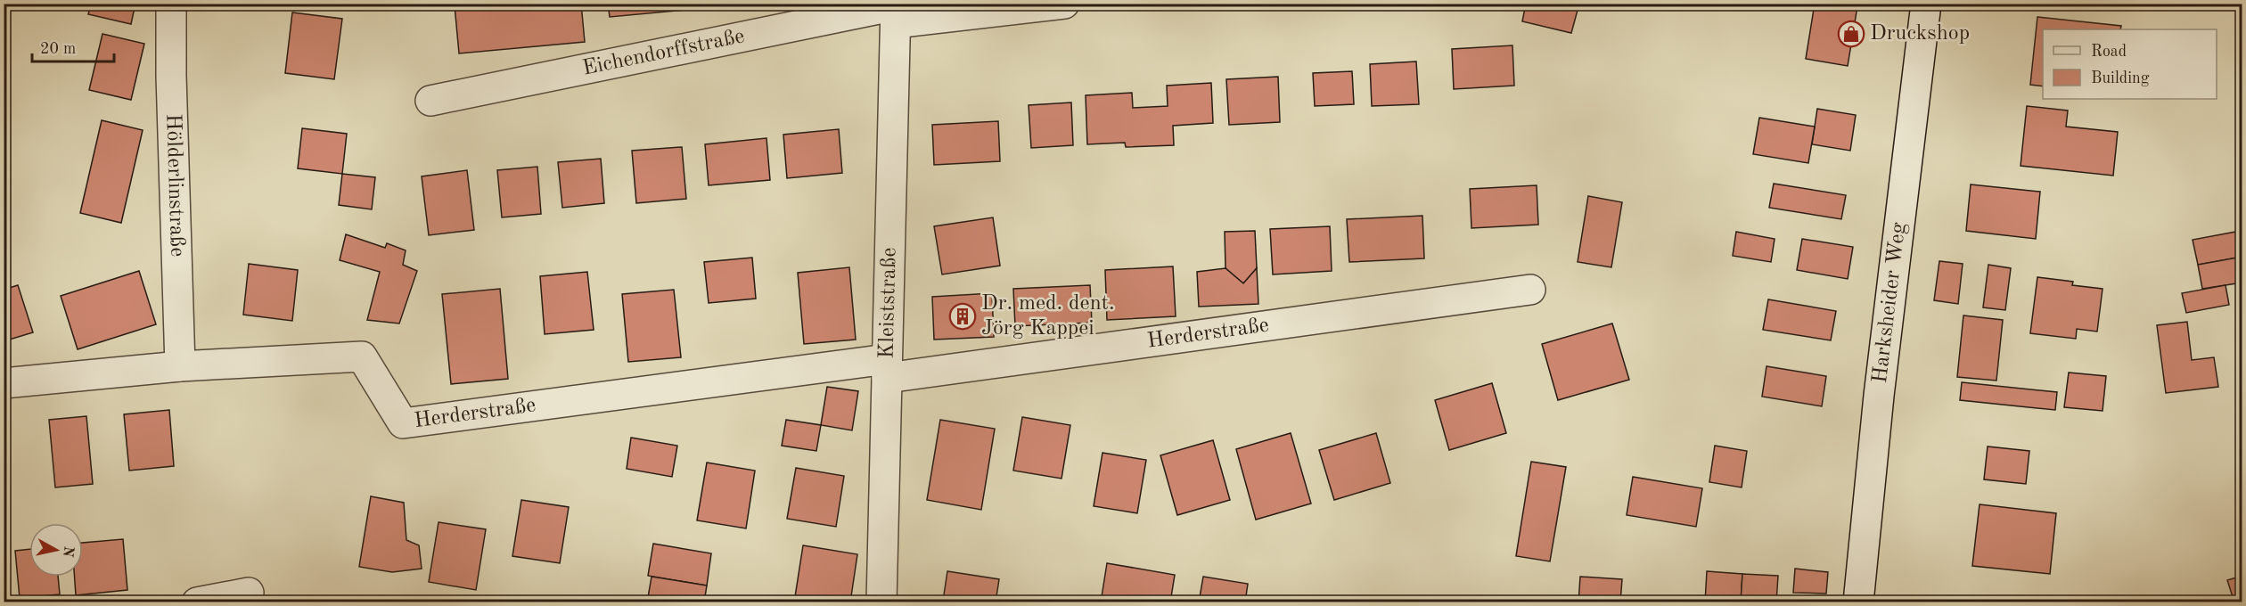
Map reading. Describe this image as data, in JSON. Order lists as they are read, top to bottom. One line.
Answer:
{"streets":{"street":["Eichendorffstraße","Hölderlinstraße","Kleiststraße","Harksheider Weg","Herderstraße"]},"crossings":[["Eichendorffstraße","Kleiststraße"],["Hölderlinstraße","Herderstraße"],["Kleiststraße","Herderstraße"]],"places":{"shop":["Druckshop"],"building":["Dr. med. dent. Jörg Kappei"]},"legend":["Road","Building"],"scale_bar":"20 m","north":"right"}
